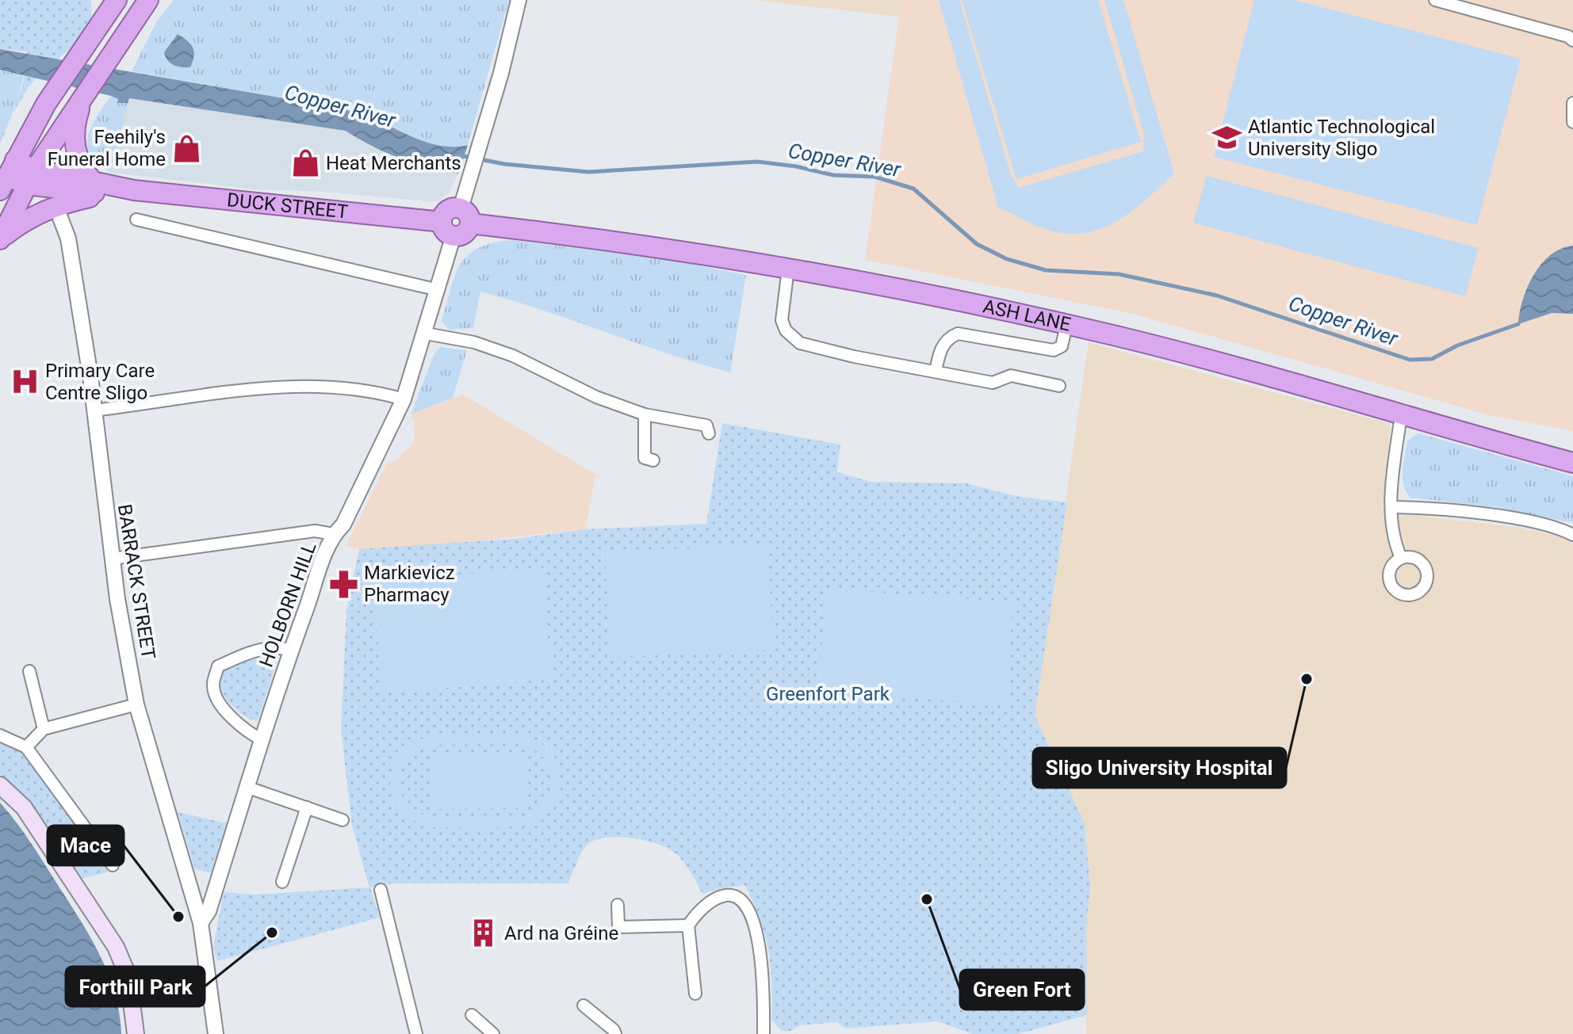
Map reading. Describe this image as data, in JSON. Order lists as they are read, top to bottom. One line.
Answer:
{"streets":{"highway":["DUCK STREET","ASH LANE"],"street":["BARRACK STREET","HOLBORN HILL"]},"crossings":[["DUCK STREET","HOLBORN HILL"],["BARRACK STREET","HOLBORN HILL"]],"water":["Copper River"],"parks":["Greenfort Park"],"places":{"school or university":["Atlantic Technological University Sligo"],"shop":["Feehily's Funeral Home","Heat Merchants"],"hospital":["Primary Care Centre Sligo"],"pharmacy":["Markievicz Pharmacy"],"other":["Sligo University Hospital","Green Fort","Mace","Forthill Park"],"building":["Ard na Gréine"]}}
